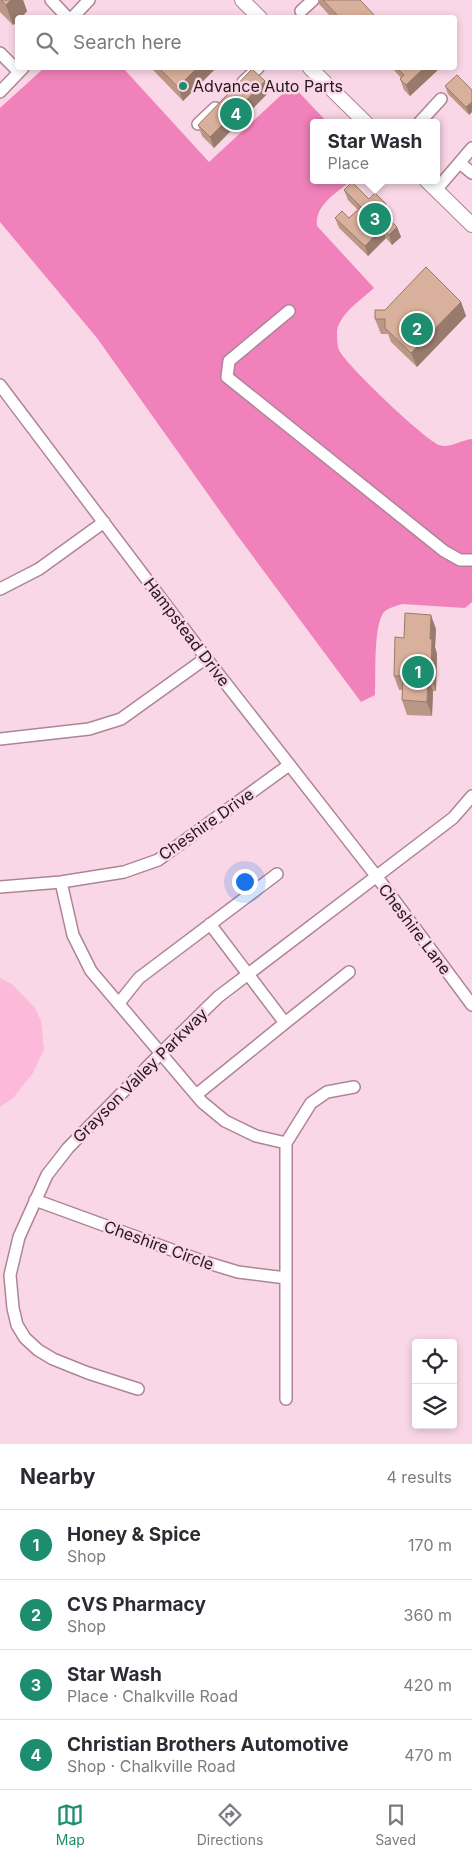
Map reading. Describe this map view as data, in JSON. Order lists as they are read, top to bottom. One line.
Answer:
{"streets":{"street":["Hampstead Drive","Cheshire Drive","Cheshire Lane","Grayson Valley Parkway","Cheshire Circle"]},"crossings":[["Hampstead Drive","Cheshire Drive"],["Hampstead Drive","Cheshire Lane"],["Hampstead Drive","Grayson Valley Parkway"],["Cheshire Lane","Grayson Valley Parkway"],["Grayson Valley Parkway","Cheshire Circle"]],"places":["Advance Auto Parts"],"page":{"search":"Search here","pins":["4","3","2","1"],"popup":["Star Wash","Place"],"heading":["Nearby","4 results"],"list":[{"mark":"1","name":"Honey & Spice","note":"Shop","value":"170 m"},{"mark":"2","name":"CVS Pharmacy","note":"Shop","value":"360 m"},{"mark":"3","name":"Star Wash","note":"Place · Chalkville Road","value":"420 m"},{"mark":"4","name":"Christian Brothers Automotive","note":"Shop · Chalkville Road","value":"470 m"}],"nav":["Map","Directions","Saved"]}}
